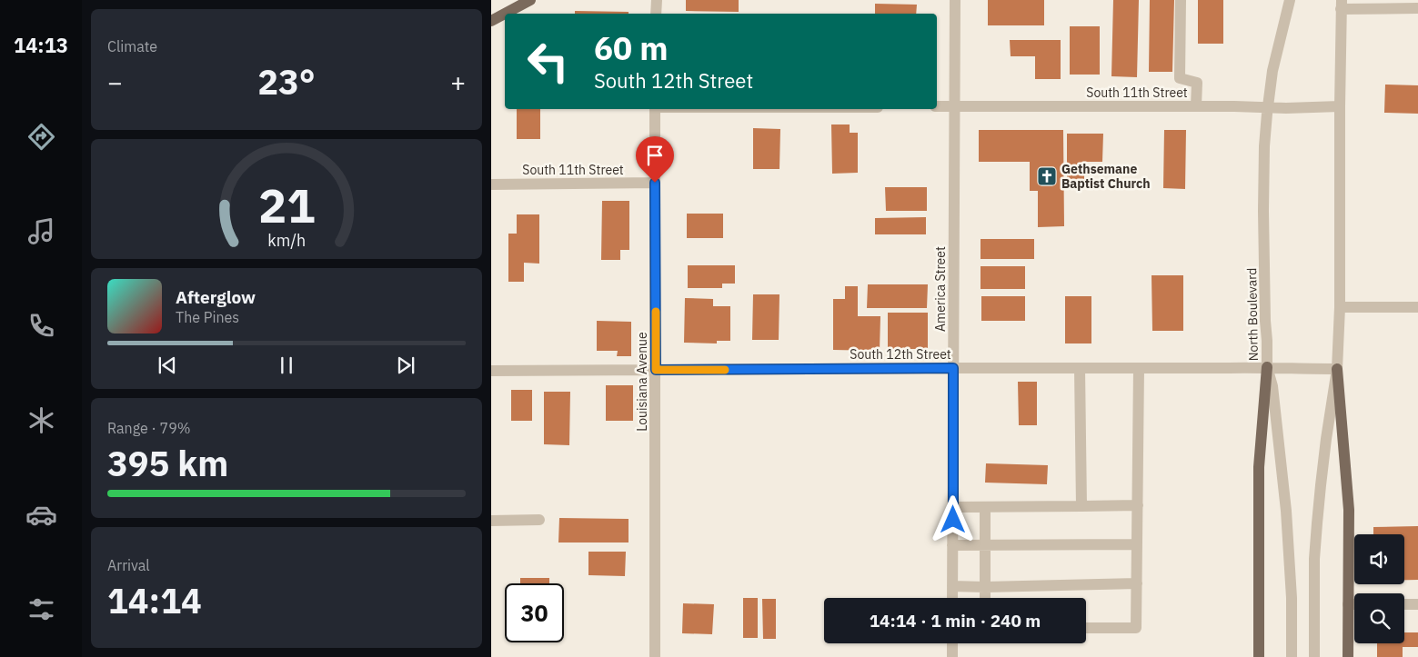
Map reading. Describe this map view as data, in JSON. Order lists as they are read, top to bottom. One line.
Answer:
{"streets":{"street":["South 11th Street","America Street","North Boulevard","South 12th Street","Louisiana Avenue"]},"crossings":[["South 11th Street","America Street"],["South 11th Street","North Boulevard"],["South 11th Street","Louisiana Avenue"],["America Street","South 12th Street"],["North Boulevard","South 12th Street"],["South 12th Street","Louisiana Avenue"]],"places":{"church":["Gethsemane Baptist Church"]},"page":{"tabs":"14:13","tile":["Climate",["Range · 79%","395 km"],["Arrival","14:14"]],"turn":["60 m","South 12th Street"],"heat":["−","23°","+"],"song":["Afterglow","The Pines"],"limit":"30","trip":"14:14 · 1 min · 240 m","gauge":["21","km/h"]}}
